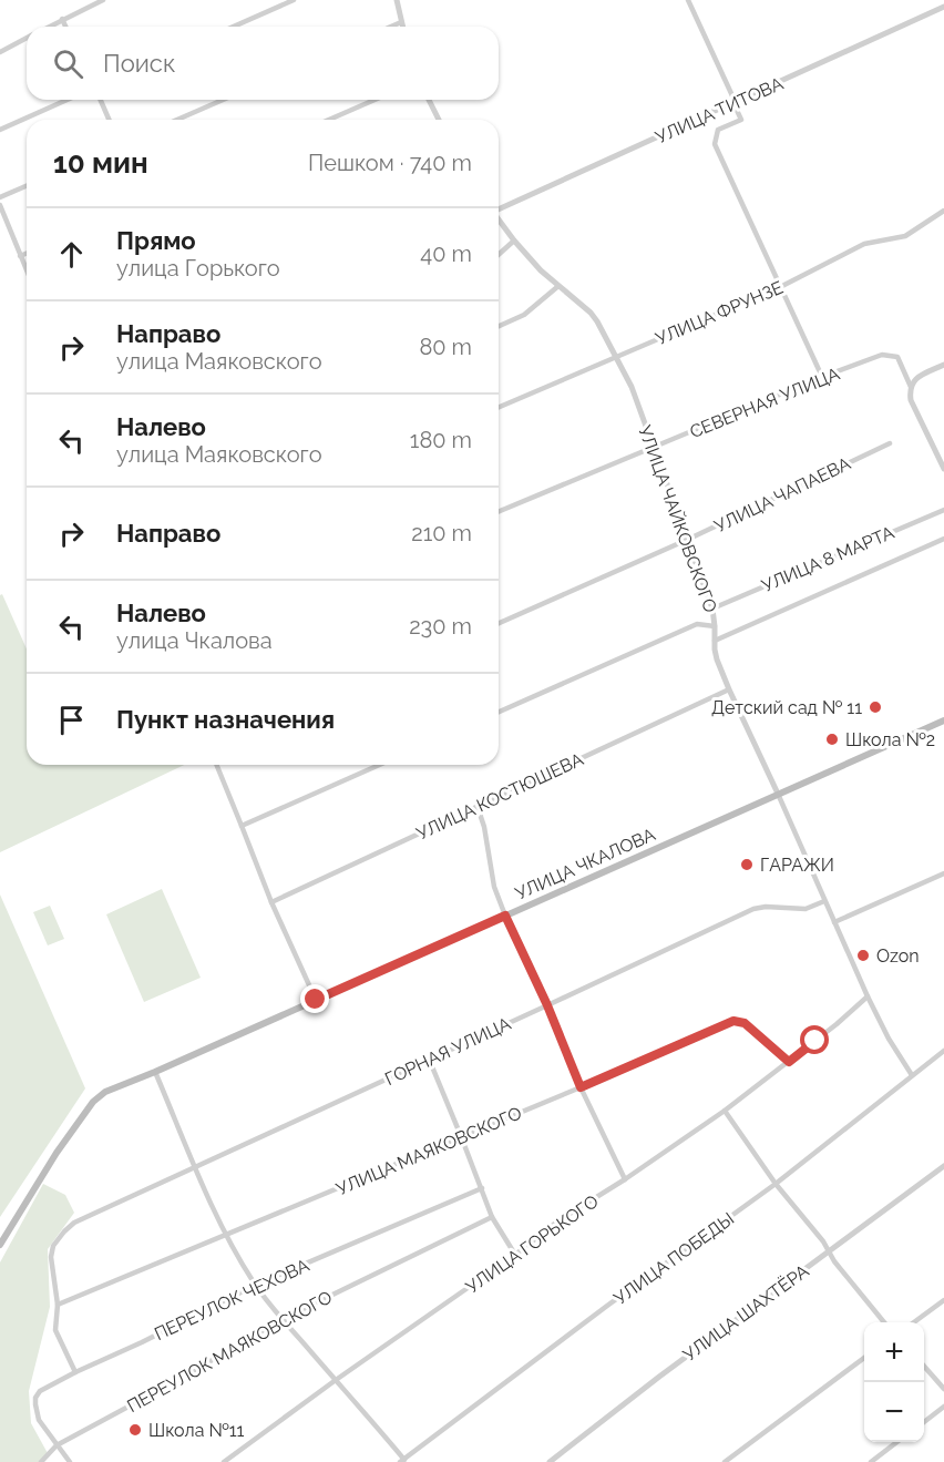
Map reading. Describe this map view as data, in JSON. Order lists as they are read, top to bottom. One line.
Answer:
{"streets":{"main road":["УЛИЦА ЧКАЛОВА"],"street":["УЛИЦА ТИТОВА","УЛИЦА ФРУНЗЕ","СЕВЕРНАЯ УЛИЦА","УЛИЦА ЧАПАЕВА","УЛИЦА ЧАЙКОВСКОГО","УЛИЦА 8 МАРТА","УЛИЦА КОСТЮШЕВА","ГОРНАЯ УЛИЦА","УЛИЦА МАЯКОВСКОГО","УЛИЦА ГОРЬКОГО","УЛИЦА ПОБЕДЫ","ПЕРЕУЛОК ЧЕХОВА","УЛИЦА ШАХТЁРА","ПЕРЕУЛОК МАЯКОВСКОГО"]},"crossings":[["УЛИЦА ФРУНЗЕ","УЛИЦА ЧАЙКОВСКОГО"],["СЕВЕРНАЯ УЛИЦА","УЛИЦА ЧАЙКОВСКОГО"],["УЛИЦА ЧАПАЕВА","УЛИЦА ЧАЙКОВСКОГО"],["УЛИЦА ЧАЙКОВСКОГО","УЛИЦА 8 МАРТА"],["УЛИЦА ЧАЙКОВСКОГО","УЛИЦА КОСТЮШЕВА"],["УЛИЦА ЧАЙКОВСКОГО","УЛИЦА ЧКАЛОВА"],["УЛИЦА ЧАЙКОВСКОГО","ГОРНАЯ УЛИЦА"],["УЛИЦА ЧАЙКОВСКОГО","УЛИЦА ГОРЬКОГО"],["УЛИЦА ЧАЙКОВСКОГО","УЛИЦА ПОБЕДЫ"],["ГОРНАЯ УЛИЦА","УЛИЦА МАЯКОВСКОГО"],["УЛИЦА МАЯКОВСКОГО","УЛИЦА ГОРЬКОГО"],["ПЕРЕУЛОК ЧЕХОВА","ПЕРЕУЛОК МАЯКОВСКОГО"]],"places":["Детский сад № 11","Школа №2","ГАРАЖИ","Ozon","Школа №11"],"page":{"search":"Поиск","heading":["10 мин","Пешком · 740 m"],"list":[["Прямо","улица Горького","40 m"],["Направо","улица Маяковского","80 m"],["Налево","улица Маяковского","180 m"],["Направо","210 m"],["Налево","улица Чкалова","230 m"],"Пункт назначения"],"map_buttons":["+","−"]}}
